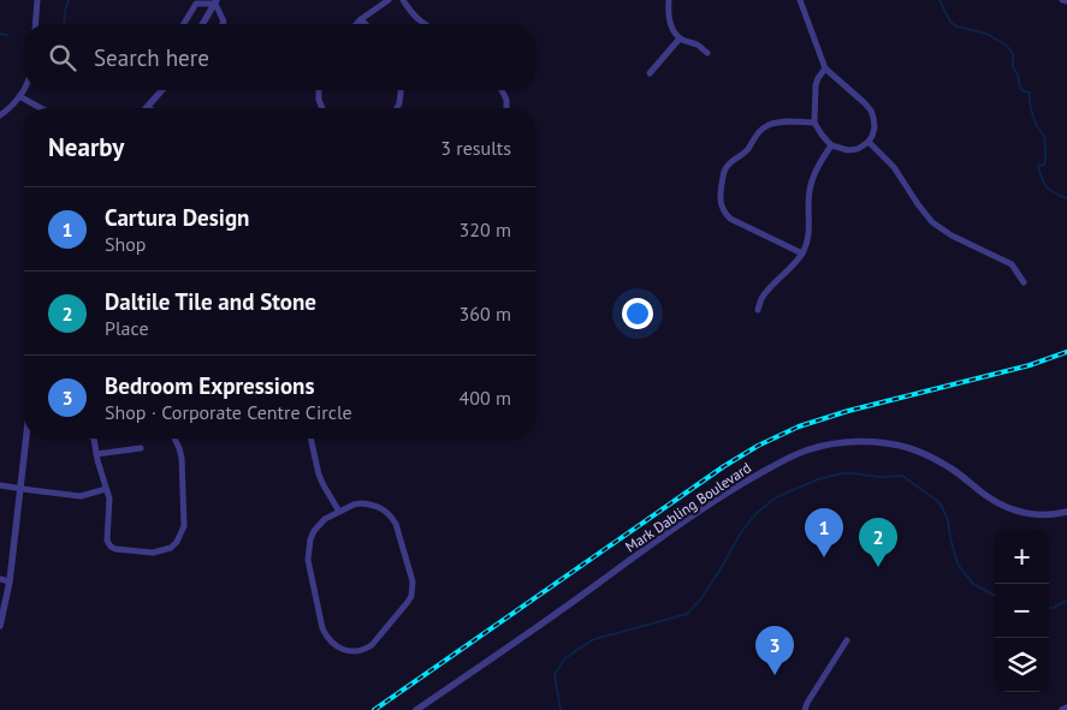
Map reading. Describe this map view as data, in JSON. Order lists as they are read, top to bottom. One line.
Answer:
{"streets":{"street":["Mark Dabling Boulevard"]},"page":{"search":"Search here","heading":["Nearby","3 results"],"list":[{"mark":"1","name":"Cartura Design","note":"Shop","value":"320 m"},{"mark":"2","name":"Daltile Tile and Stone","note":"Place","value":"360 m"},{"mark":"3","name":"Bedroom Expressions","note":"Shop · Corporate Centre Circle","value":"400 m"}],"pins":["1","2","3"],"map_buttons":["+","−"]}}
